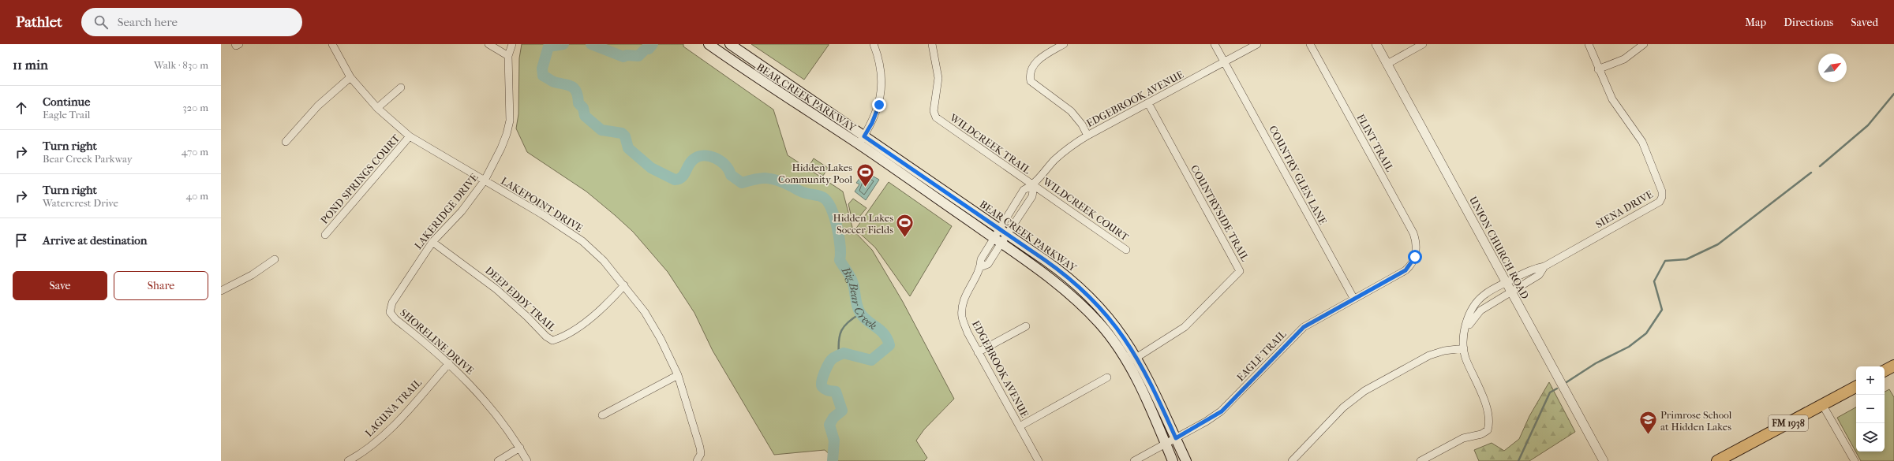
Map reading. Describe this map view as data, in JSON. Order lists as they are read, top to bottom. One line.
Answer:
{"streets":{"main road":["BEAR CREEK PARKWAY","FM 1938"],"street":["EDGEBROOK AVENUE","FLINT TRAIL","WILDCREEK TRAIL","COUNTRY GLEN LANE","POND SPRINGS COURT","LAKEPOINT DRIVE","WILDCREEK COURT","SIENA DRIVE","LAKERIDGE DRIVE","COUNTRYSIDE TRAIL","UNION CHURCH ROAD","DEEP EDDY TRAIL","SHORELINE DRIVE","EAGLE TRAIL","LAGUNA TRAIL"]},"crossings":[["BEAR CREEK PARKWAY","EDGEBROOK AVENUE"],["BEAR CREEK PARKWAY","COUNTRYSIDE TRAIL"],["BEAR CREEK PARKWAY","EAGLE TRAIL"],["EDGEBROOK AVENUE","WILDCREEK TRAIL"],["EDGEBROOK AVENUE","COUNTRY GLEN LANE"],["EDGEBROOK AVENUE","WILDCREEK COURT"],["EDGEBROOK AVENUE","COUNTRYSIDE TRAIL"],["FLINT TRAIL","EAGLE TRAIL"],["WILDCREEK TRAIL","WILDCREEK COURT"],["COUNTRY GLEN LANE","EAGLE TRAIL"],["POND SPRINGS COURT","LAKEPOINT DRIVE"],["LAKEPOINT DRIVE","LAKERIDGE DRIVE"],["LAKEPOINT DRIVE","DEEP EDDY TRAIL"],["SIENA DRIVE","UNION CHURCH ROAD"],["LAKERIDGE DRIVE","DEEP EDDY TRAIL"],["LAKERIDGE DRIVE","SHORELINE DRIVE"],["SHORELINE DRIVE","LAGUNA TRAIL"]],"water":["Big Bear Creek"],"places":{"sports":["Hidden Lakes Community Pool","Hidden Lakes Soccer Fields"],"school or university":["Primrose School at Hidden Lakes"]},"north":"top right","page":{"header":"Pathlet","search":"Search here","nav":["Map","Directions","Saved"],"heading":["11 min","Walk · 830 m"],"list":[["Continue","Eagle Trail","320 m"],["Turn right","Bear Creek Parkway","470 m"],["Turn right","Watercrest Drive","40 m"],"Arrive at destination"],"buttons":["Save","Share"],"map_buttons":["+","−"]}}
